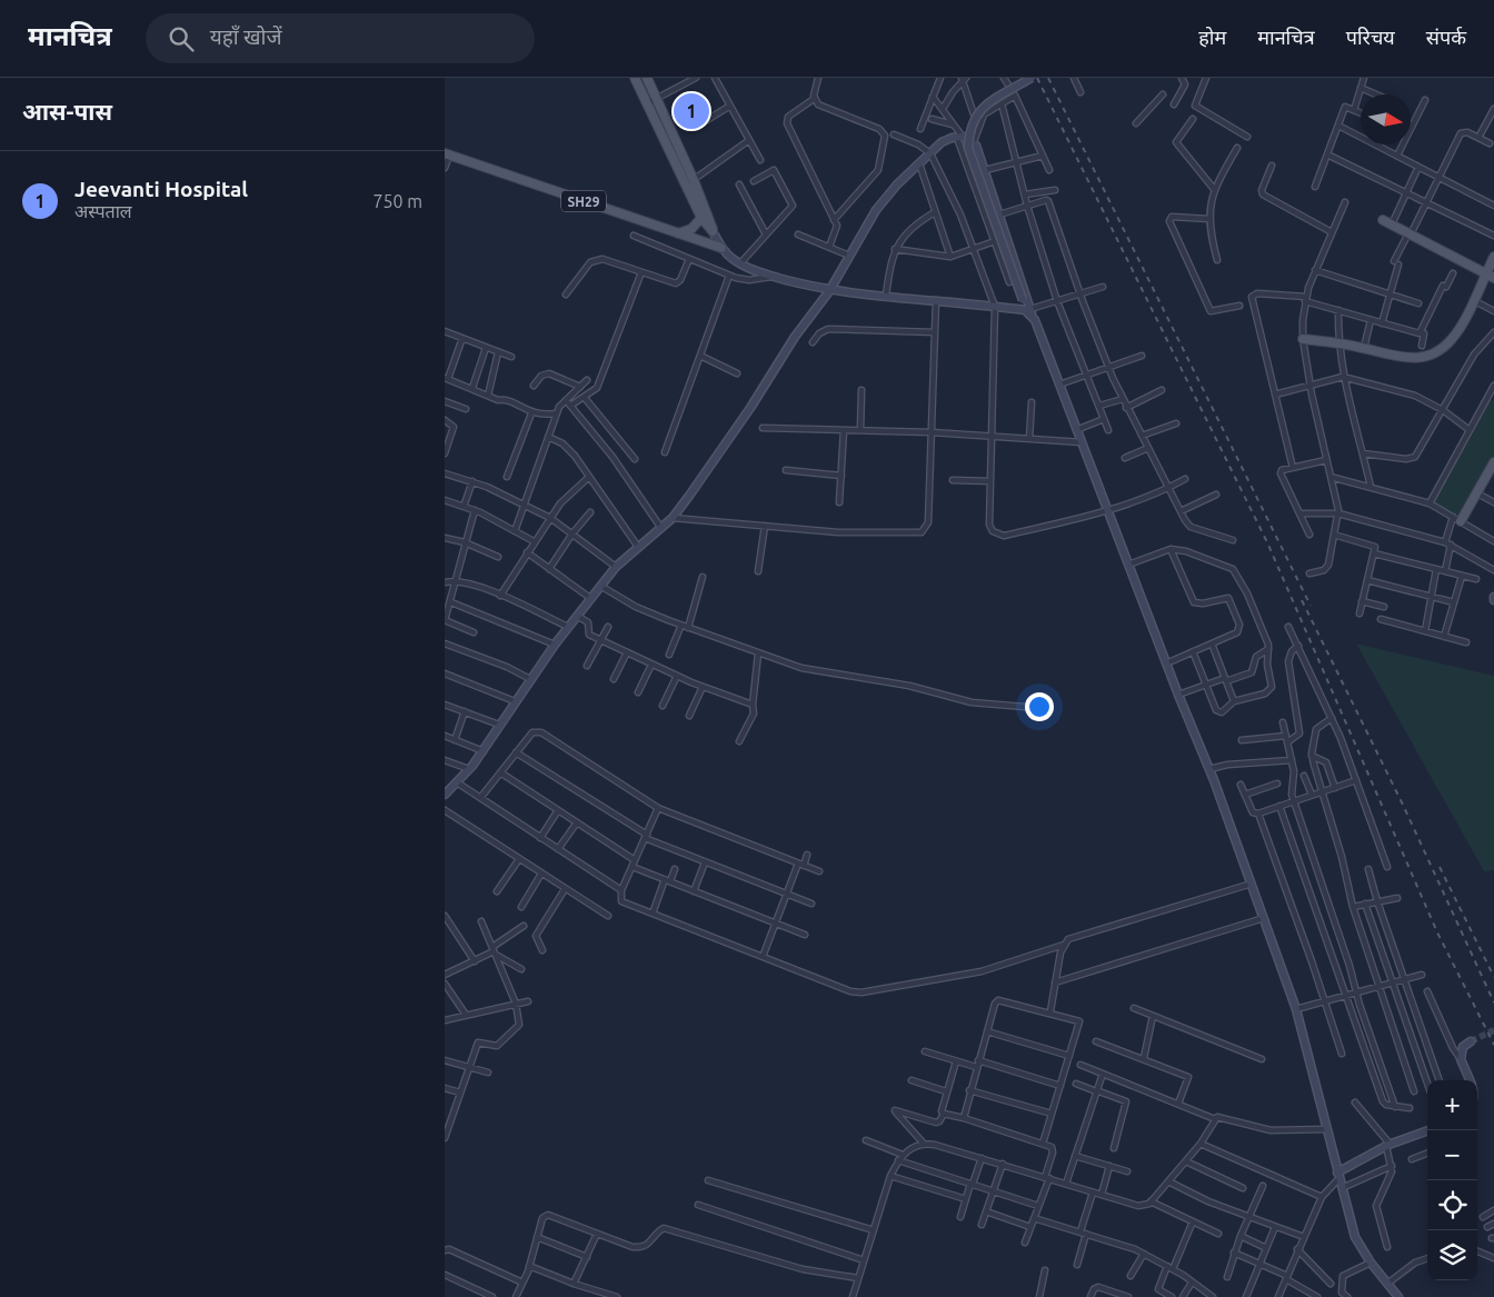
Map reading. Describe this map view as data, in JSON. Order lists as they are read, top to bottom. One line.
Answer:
{"streets":{"main road":["SH29"]},"north":"right","page":{"header":"मानचित्र","search":"यहाँ खोजें","nav":["होम","मानचित्र","परिचय","संपर्क"],"heading":"आस-पास","pins":"1","list":[{"mark":"1","name":"Jeevanti Hospital","note":"अस्पताल","value":"750 m"}],"map_buttons":["+","−"]}}
